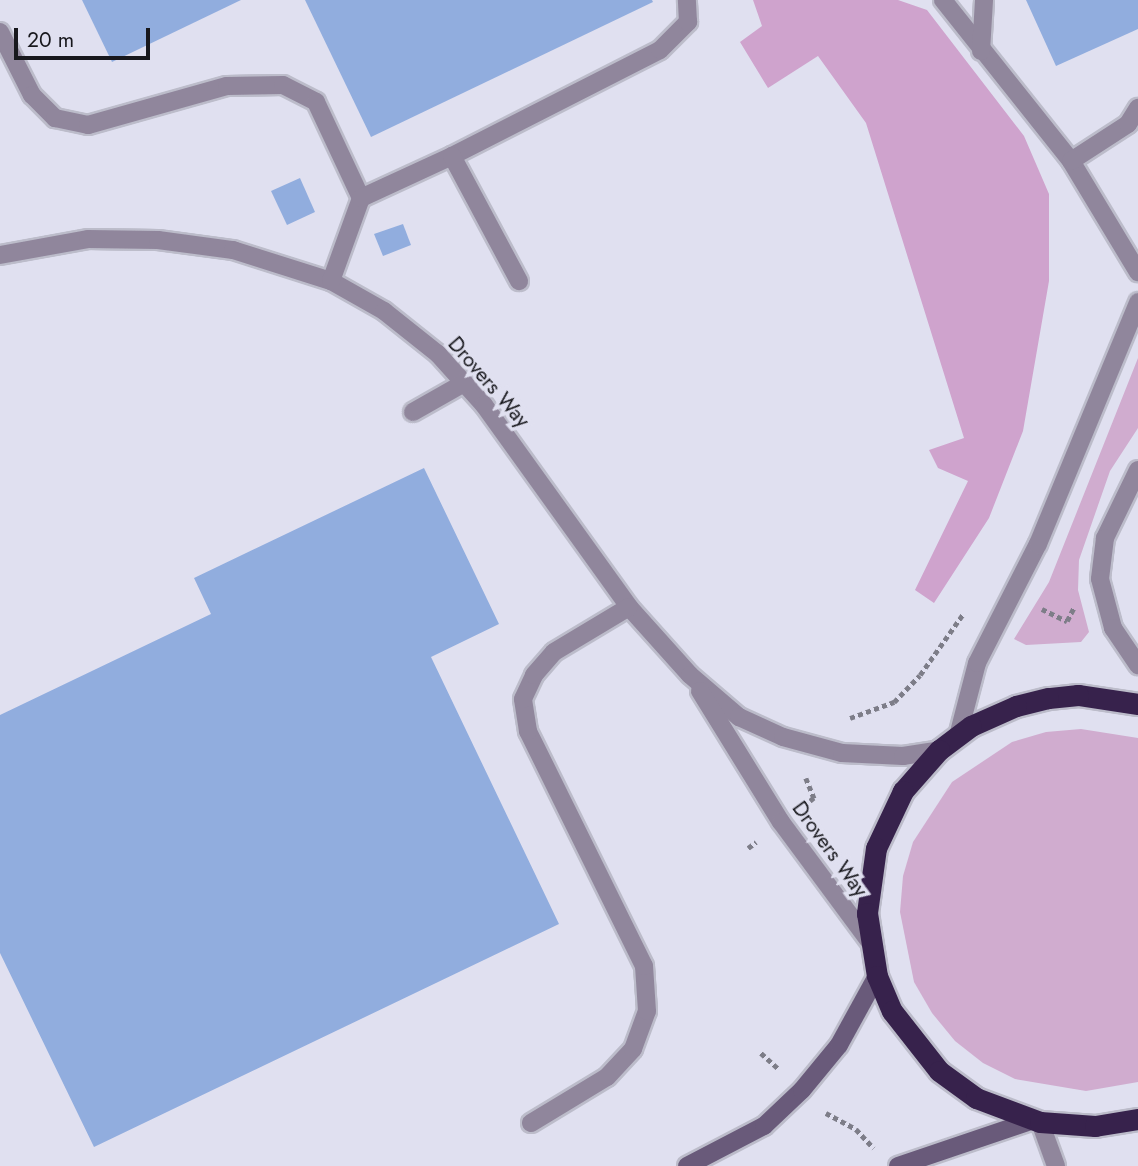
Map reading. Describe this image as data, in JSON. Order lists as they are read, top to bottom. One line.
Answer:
{"streets":{"street":["Drovers Way"]},"scale_bar":"20 m"}
